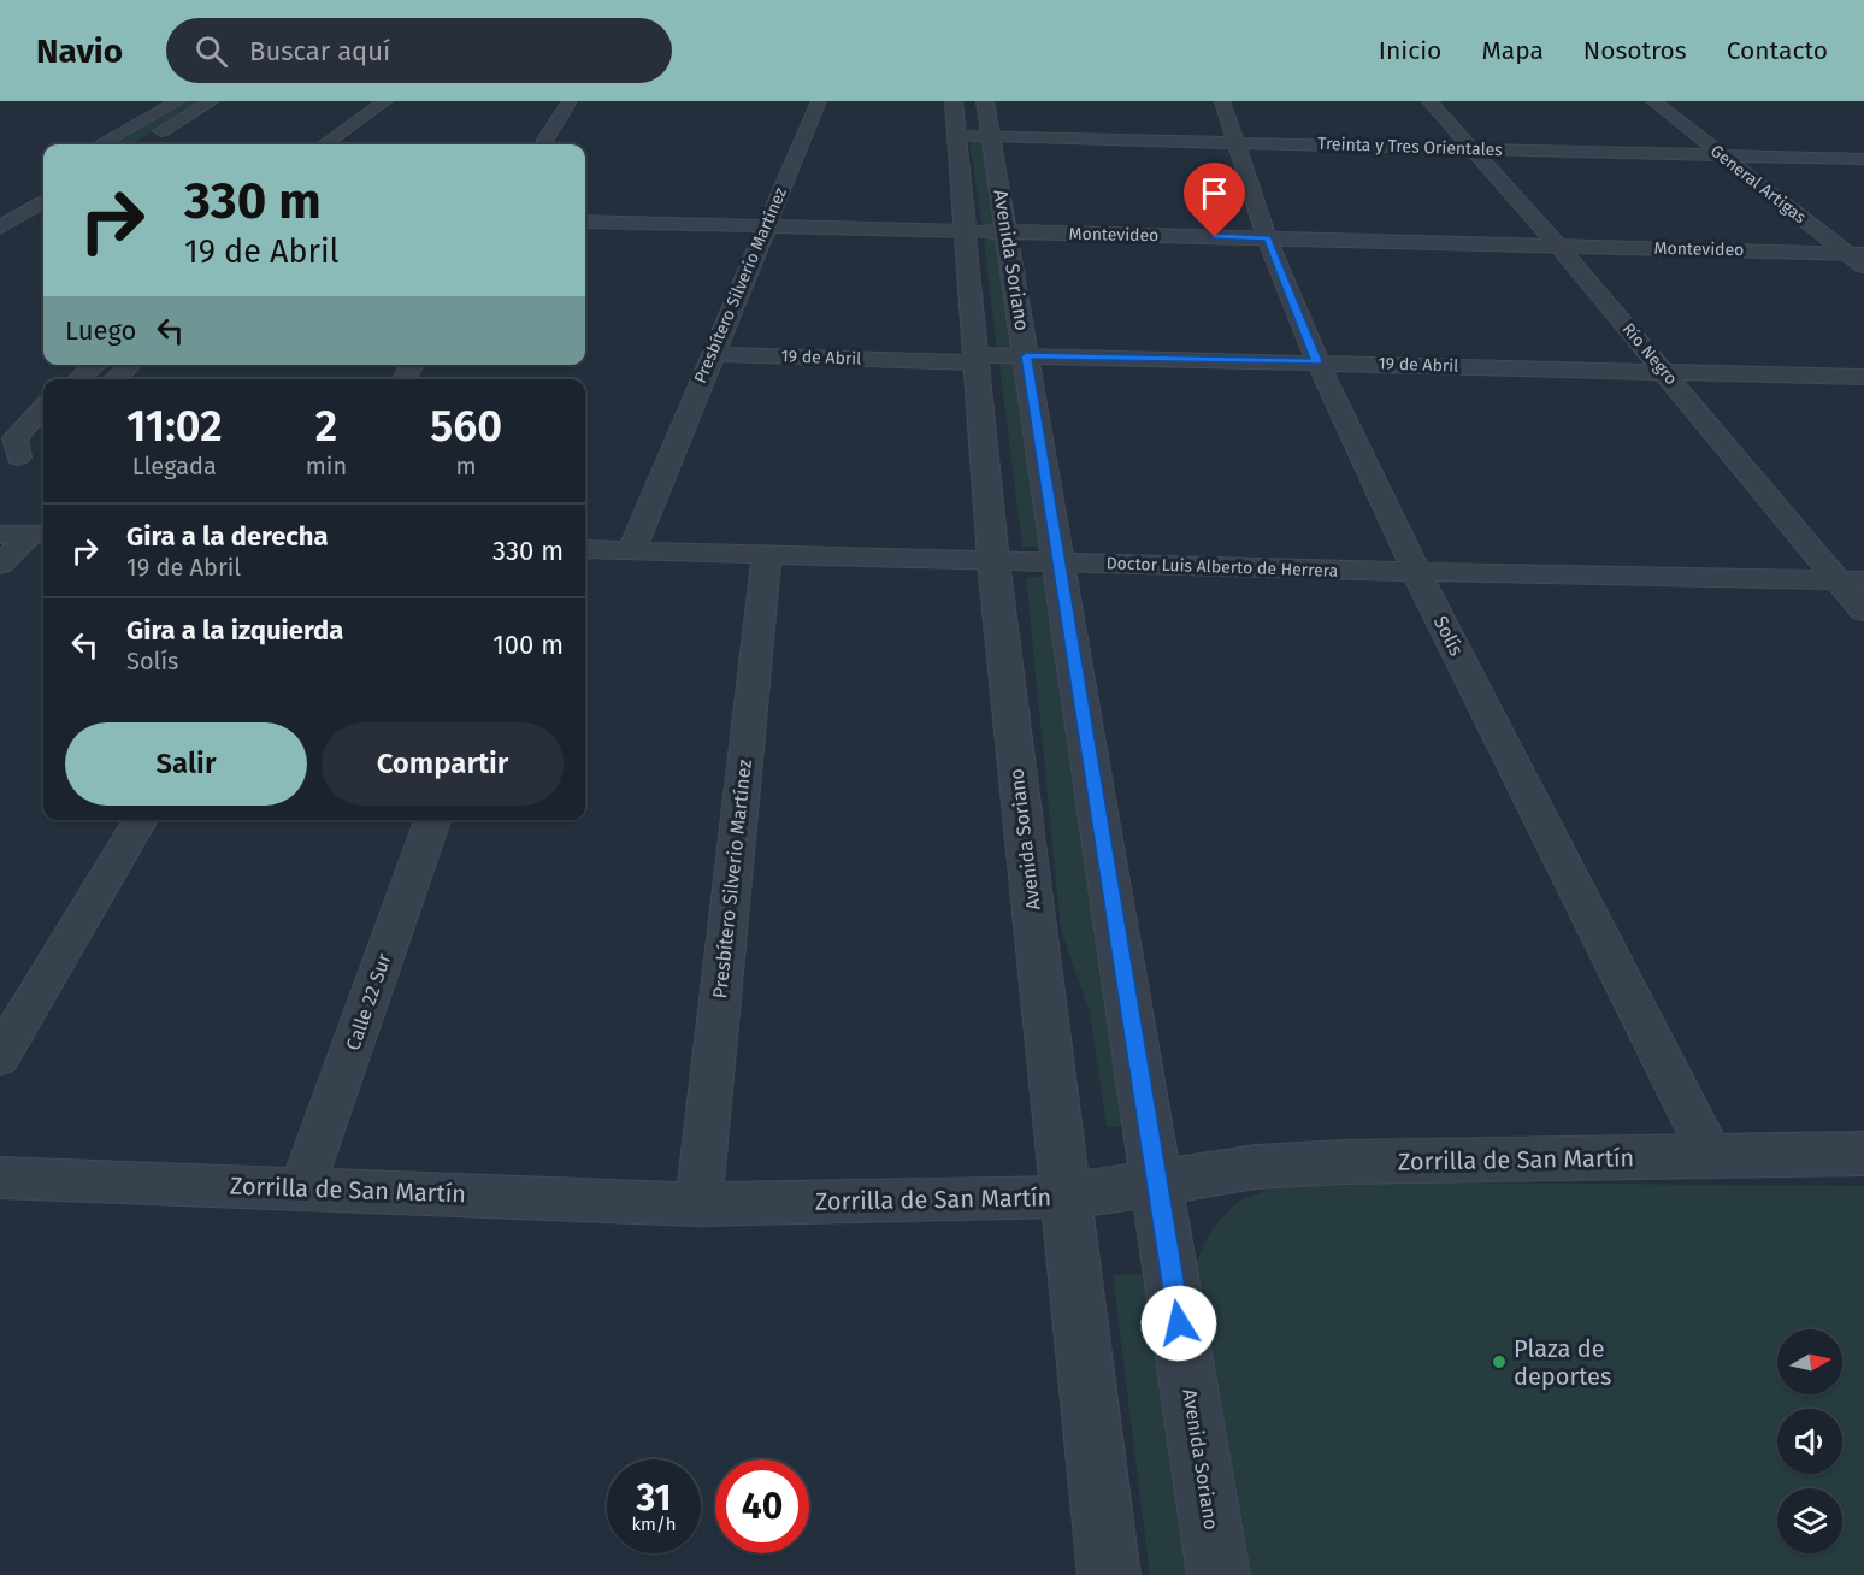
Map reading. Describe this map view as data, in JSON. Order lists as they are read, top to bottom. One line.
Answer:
{"streets":{"street":["Treinta y Tres Orientales","General Artigas","Montevideo","Avenida Soriano","Presbítero Silverio Martínez","Río Negro","19 de Abril","Doctor Luis Alberto de Herrera","Solís","Calle 22 Sur","Zorrilla de San Martín"]},"crossings":[["Treinta y Tres Orientales","General Artigas"],["Treinta y Tres Orientales","Avenida Soriano"],["Treinta y Tres Orientales","Río Negro"],["Treinta y Tres Orientales","Solís"],["General Artigas","Montevideo"],["Montevideo","Avenida Soriano"],["Montevideo","Presbítero Silverio Martínez"],["Montevideo","Río Negro"],["Montevideo","Solís"],["Avenida Soriano","19 de Abril"],["Avenida Soriano","Doctor Luis Alberto de Herrera"],["Avenida Soriano","Zorrilla de San Martín"],["Presbítero Silverio Martínez","19 de Abril"],["Presbítero Silverio Martínez","Doctor Luis Alberto de Herrera"],["Presbítero Silverio Martínez","Zorrilla de San Martín"],["Río Negro","19 de Abril"],["Río Negro","Doctor Luis Alberto de Herrera"],["19 de Abril","Solís"],["Doctor Luis Alberto de Herrera","Solís"],["Solís","Zorrilla de San Martín"],["Calle 22 Sur","Zorrilla de San Martín"]],"places":["Plaza de deportes"],"north":"right","page":{"header":"Navio","search":"Buscar aquí","nav":["Inicio","Mapa","Nosotros","Contacto"],"turn":["330 m","19 de Abril"],"then":"Luego","eta":["11:02","Llegada","2","min","560","m"],"list":[{"name":"Gira a la derecha","note":"19 de Abril","value":"330 m"},{"name":"Gira a la izquierda","note":"Solís","value":"100 m"}],"buttons":["Salir","Compartir"],"speed":"31 km/h","limit":"40"}}
